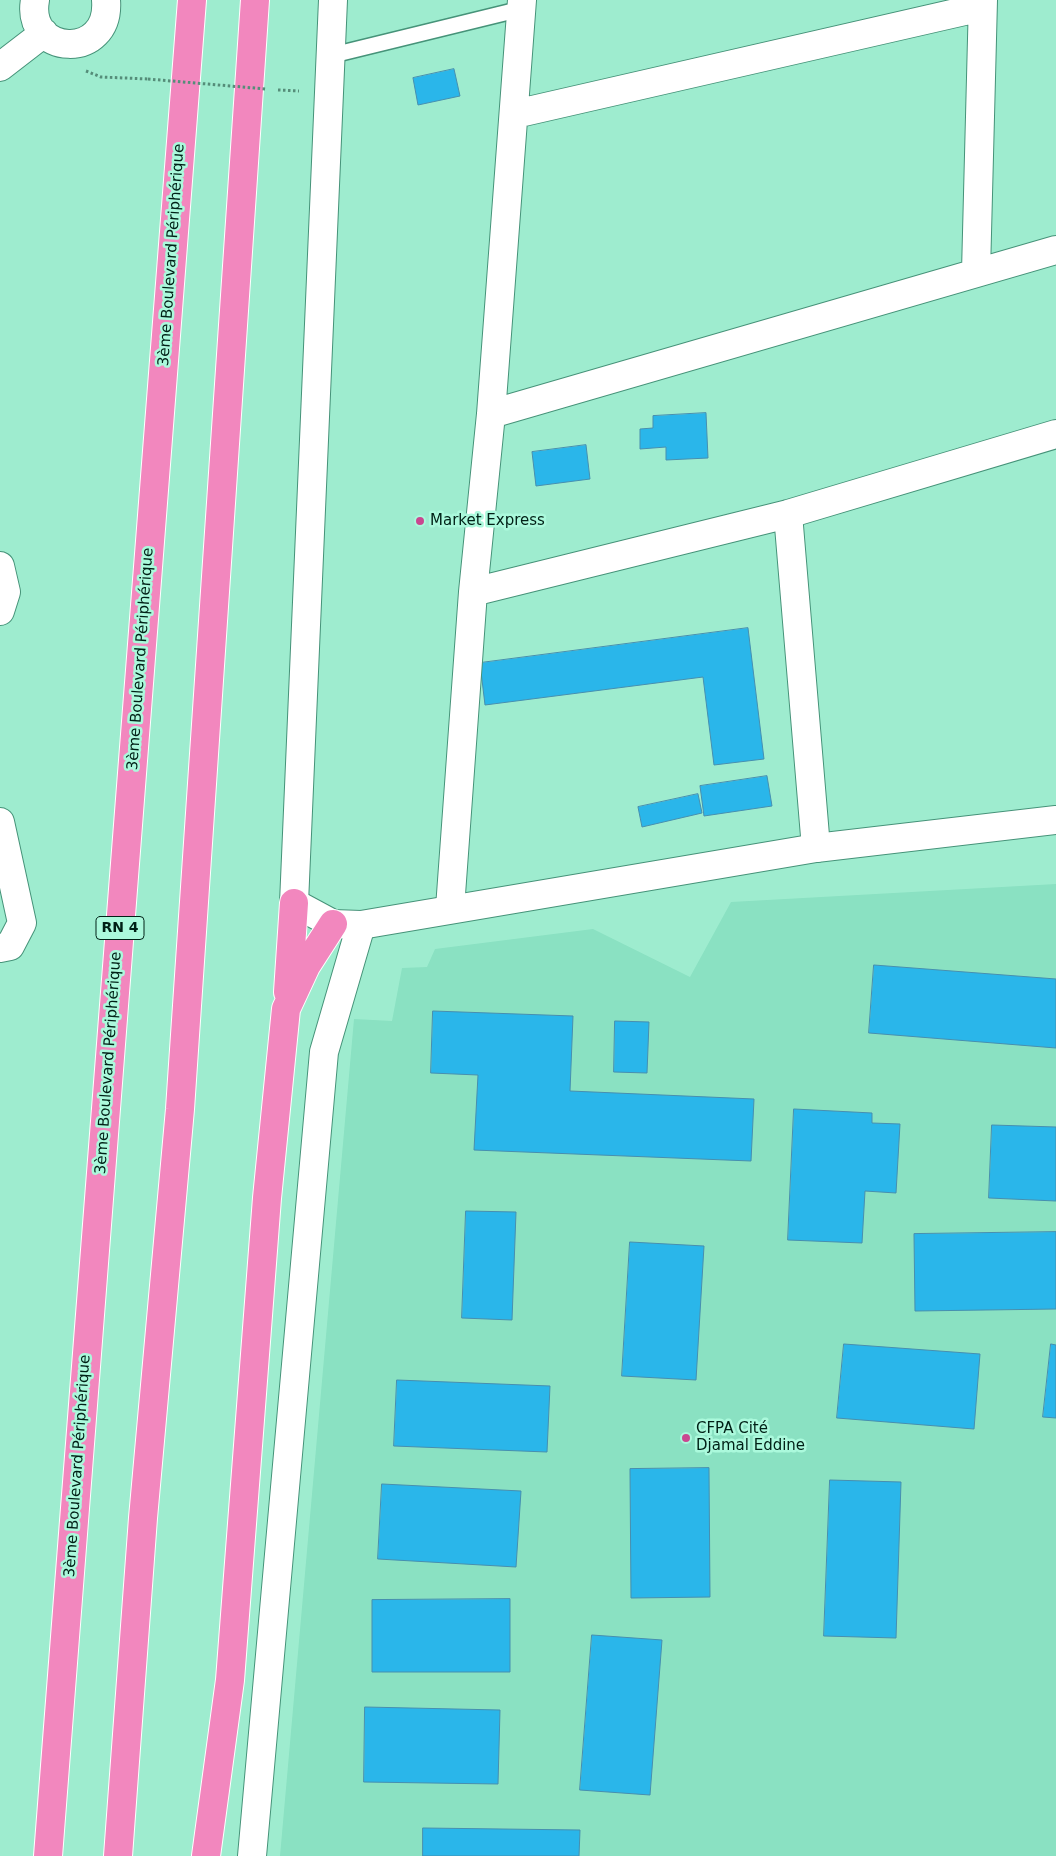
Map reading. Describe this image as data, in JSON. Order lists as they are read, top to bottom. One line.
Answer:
{"streets":{"highway":["3ème Boulevard Périphérique","RN 4"]},"places":["Market Express","CFPA Cité Djamal Eddine"]}
